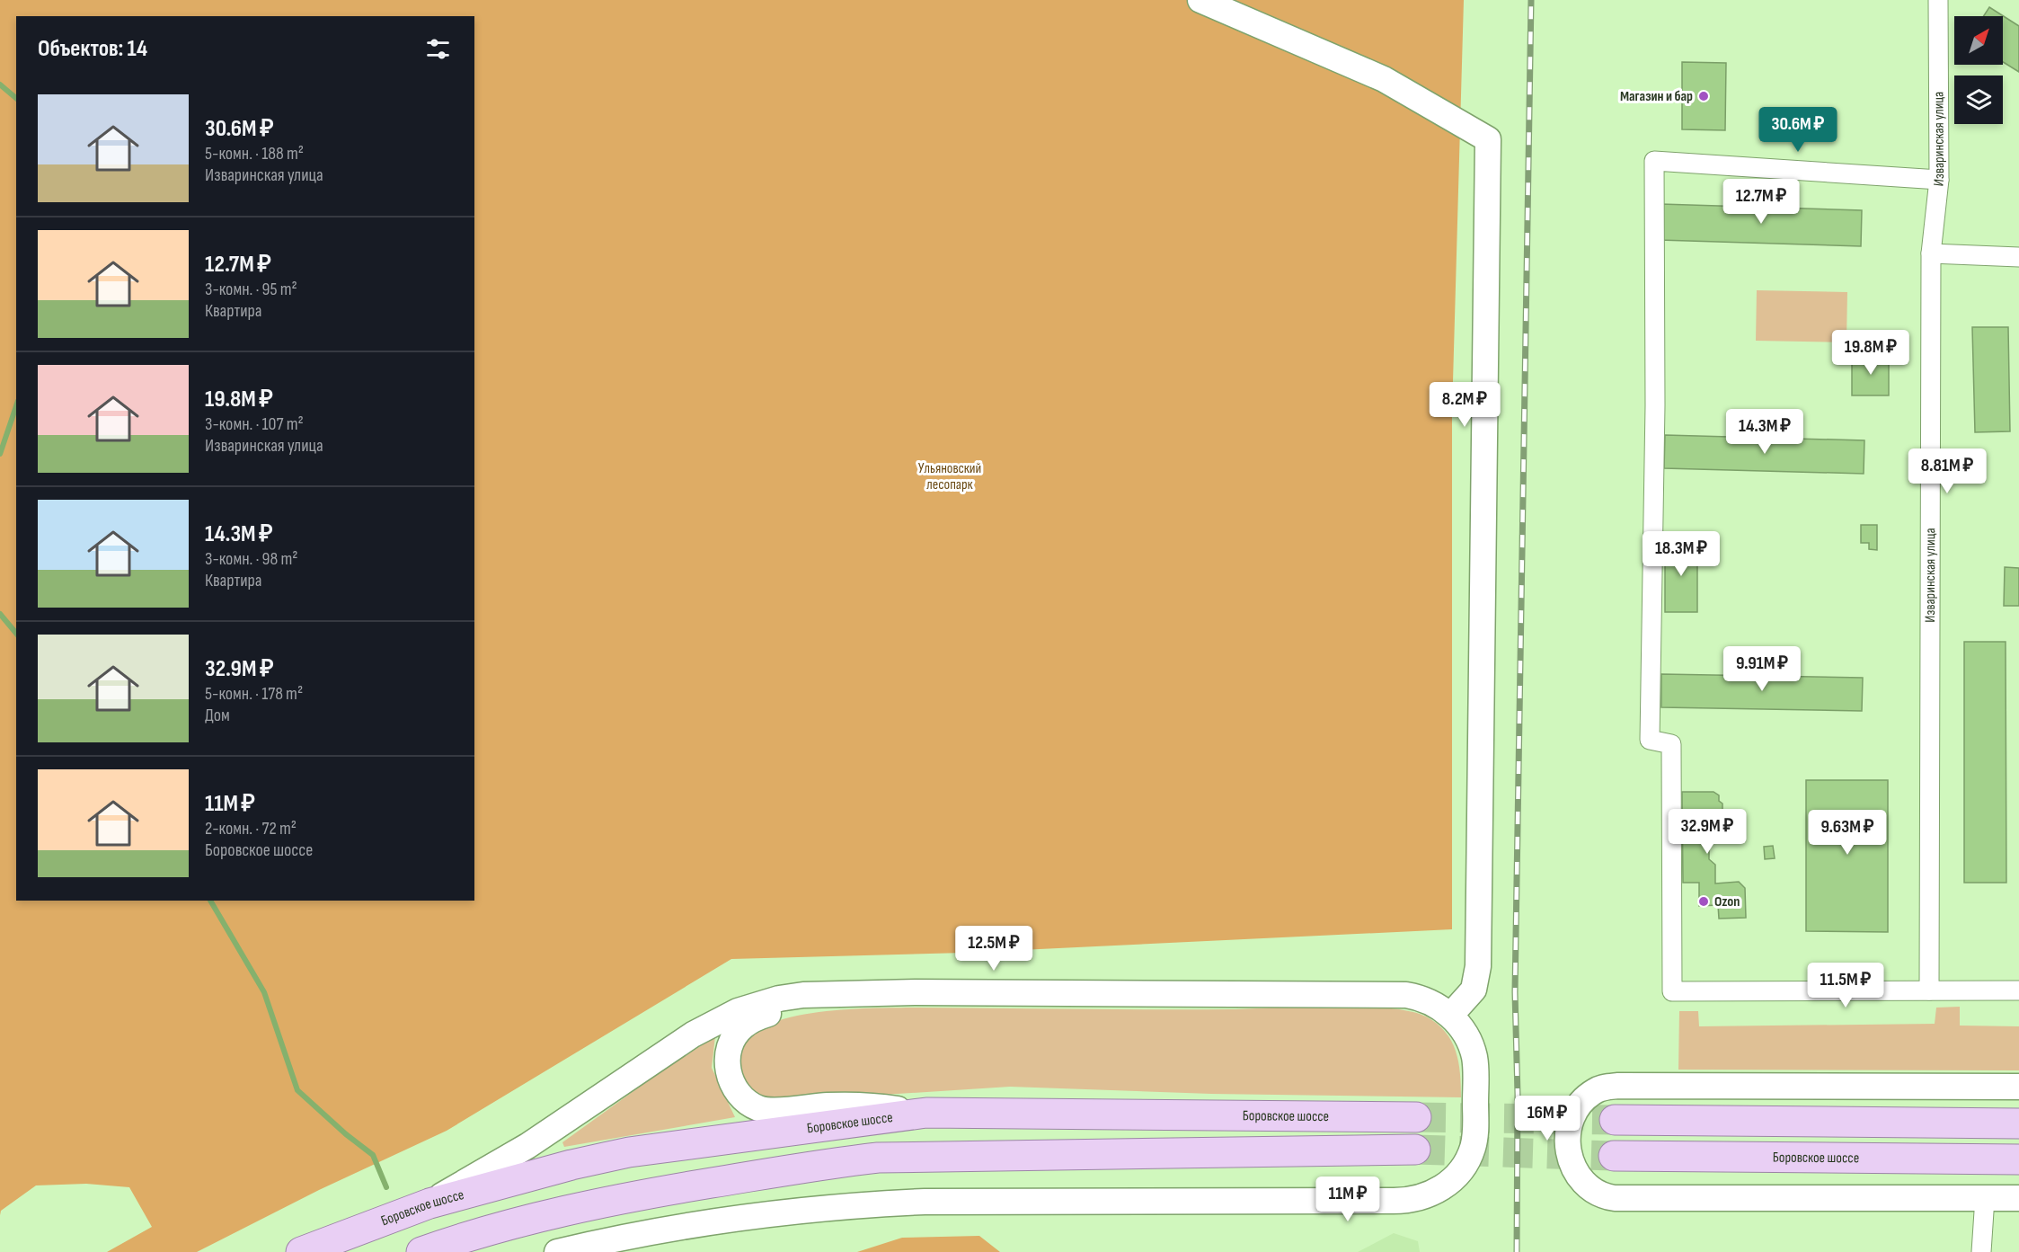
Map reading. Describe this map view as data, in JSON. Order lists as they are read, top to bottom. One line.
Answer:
{"streets":{"main road":["Боровское шоссе"],"street":["Изваринская улица"]},"parks":["Ульяновский лесопарк"],"places":["Магазин и бар","Ozon"],"north":"top right","page":{"heading":"Объектов: 14","list":[{"name":"30.6M ₽","note":"5-комн. · 188 m² · Изваринская улица"},{"name":"12.7M ₽","note":"3-комн. · 95 m² · Квартира"},{"name":"19.8M ₽","note":"3-комн. · 107 m² · Изваринская улица"},{"name":"14.3M ₽","note":"3-комн. · 98 m² · Квартира"},{"name":"32.9M ₽","note":"5-комн. · 178 m² · Дом"},{"name":"11M ₽","note":"2-комн. · 72 m² · Боровское шоссе"}],"price":["30.6M ₽","12.7M ₽","19.8M ₽","8.2M ₽","14.3M ₽","8.81M ₽","18.3M ₽","9.91M ₽","32.9M ₽","9.63M ₽","12.5M ₽","11.5M ₽","16M ₽","11M ₽"]}}
